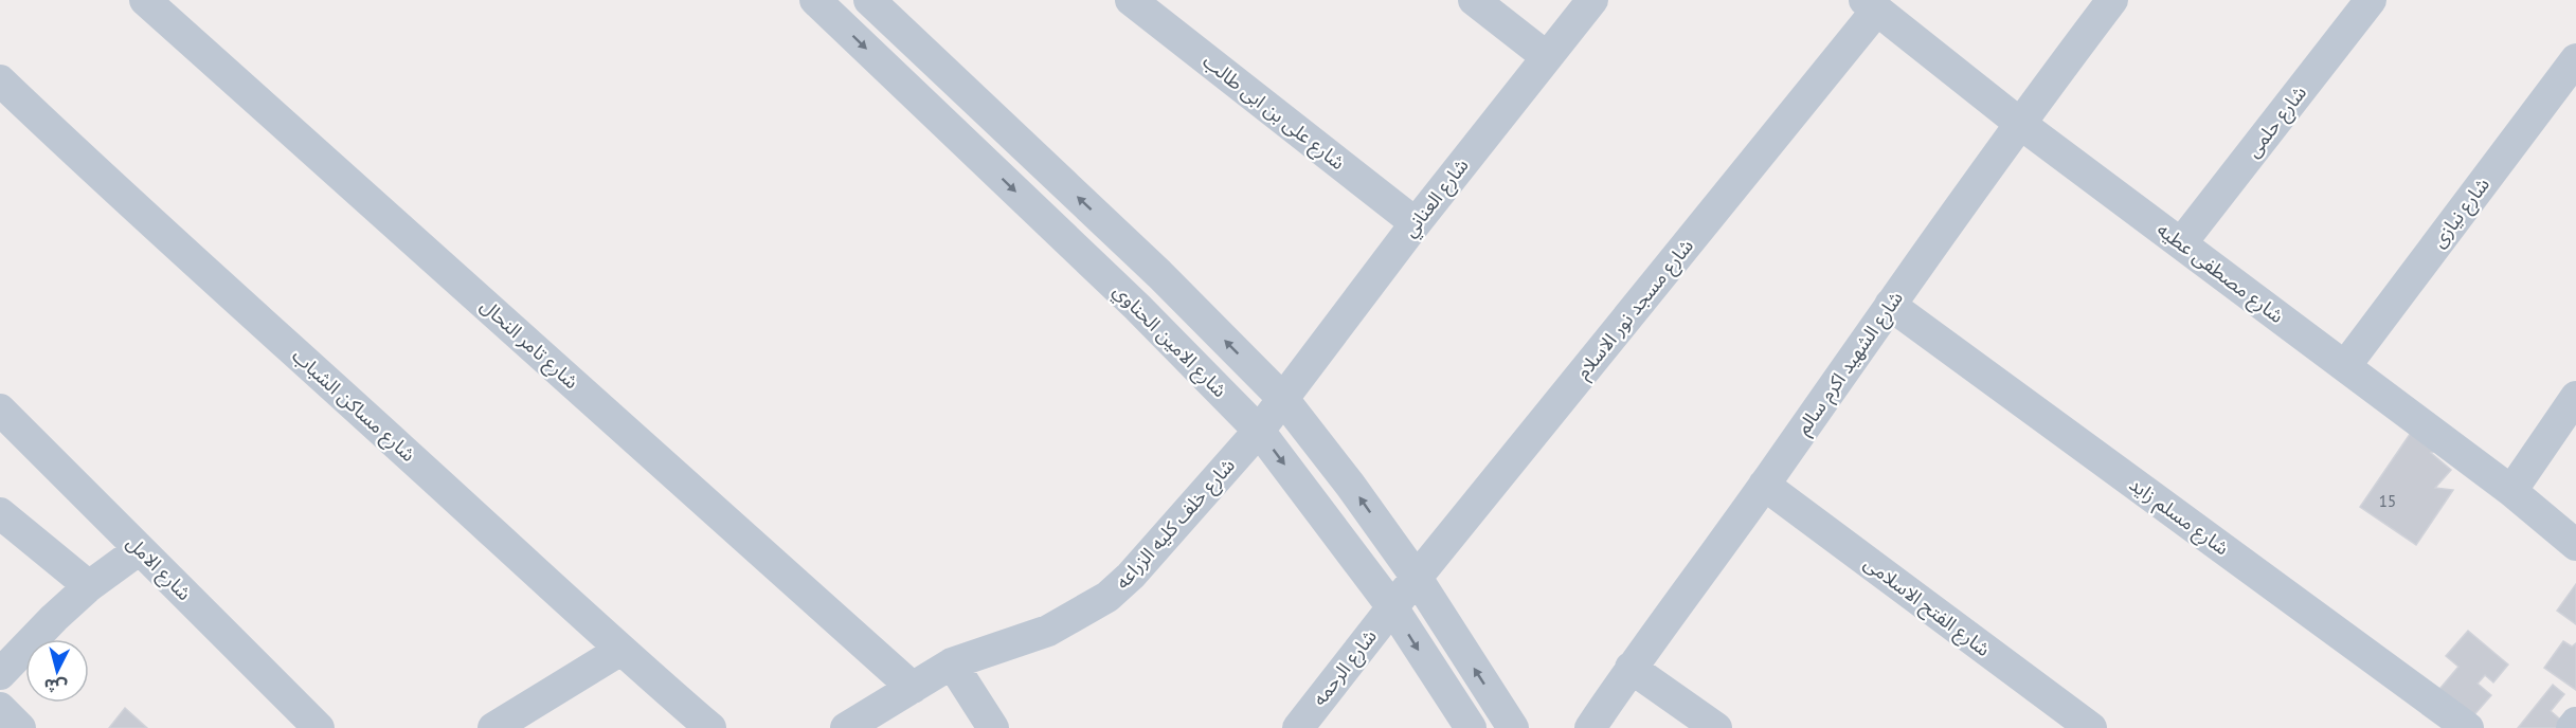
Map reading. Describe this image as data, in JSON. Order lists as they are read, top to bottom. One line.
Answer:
{"streets":{"street":["شارع على بن ابى طالب","شارع حلمى","شارع العناني","شارع نيازى","شارع مصطفى عطيه","شارع مسجد نور الاسلام","شارع الامين الحناوي","شارع تامر النحال","شارع الشهيد اكرم سالم","شارع مساكن الشباب","شارع مسلم زايد","شارع خلف كليه الزراعه","شارع الامل","شارع الفتح الاسلامى","شارع الرحمه"]},"crossings":[["شارع على بن ابى طالب","شارع العناني"],["شارع حلمى","شارع مصطفى عطيه"],["شارع العناني","شارع الامين الحناوي"],["شارع العناني","شارع خلف كليه الزراعه"],["شارع نيازى","شارع مصطفى عطيه"],["شارع مصطفى عطيه","شارع مسجد نور الاسلام"],["شارع مصطفى عطيه","شارع الشهيد اكرم سالم"],["شارع مسجد نور الاسلام","شارع الامين الحناوي"],["شارع مسجد نور الاسلام","شارع الرحمه"],["شارع الامين الحناوي","شارع خلف كليه الزراعه"],["شارع الامين الحناوي","شارع الرحمه"],["شارع تامر النحال","شارع خلف كليه الزراعه"],["شارع الشهيد اكرم سالم","شارع مسلم زايد"],["شارع الشهيد اكرم سالم","شارع الفتح الاسلامى"]],"house_numbers":["15"],"north":"bottom"}
